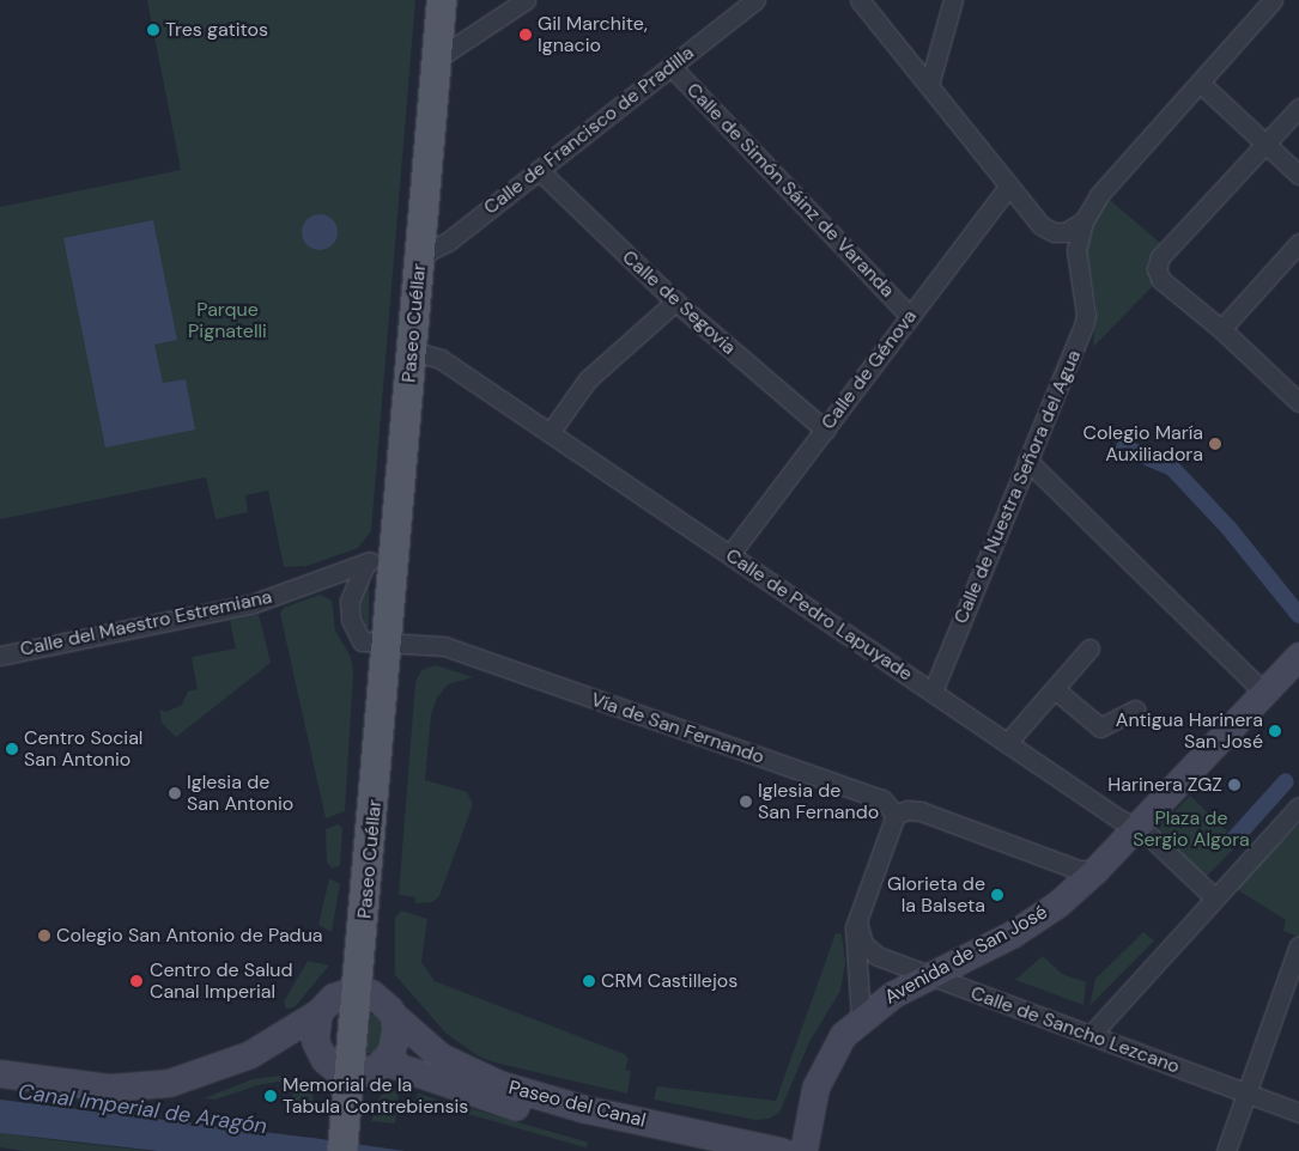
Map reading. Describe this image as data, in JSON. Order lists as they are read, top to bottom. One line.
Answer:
{"streets":{"main road":["Paseo Cuéllar","Avenida de San José","Paseo del Canal"],"street":["Calle de Francisco de Pradilla","Calle de Simón Sáinz de Varanda","Calle de Segovia","Calle de Génova","Calle de Nuestra Señora del Agua","Calle de Pedro Lapuyade","Calle del Maestro Estremiana","Vía de San Fernando","Calle de Sancho Lezcano"]},"crossings":[["Calle de Francisco de Pradilla","Calle de Simón Sáinz de Varanda"],["Calle de Francisco de Pradilla","Calle de Segovia"],["Calle de Francisco de Pradilla","Paseo Cuéllar"],["Calle de Simón Sáinz de Varanda","Calle de Génova"],["Calle de Segovia","Calle de Génova"],["Paseo Cuéllar","Calle de Pedro Lapuyade"],["Paseo Cuéllar","Calle del Maestro Estremiana"],["Paseo Cuéllar","Vía de San Fernando"],["Paseo Cuéllar","Paseo del Canal"],["Calle de Génova","Calle de Pedro Lapuyade"],["Calle de Nuestra Señora del Agua","Calle de Pedro Lapuyade"],["Calle de Pedro Lapuyade","Avenida de San José"],["Avenida de San José","Calle de Sancho Lezcano"]],"water":["Canal Imperial de Aragón"],"parks":["Parque Pignatelli","Plaza de Sergio Algora"],"places":["Tres gatitos","Gil Marchite, Ignacio","Colegio María Auxiliadora","Antigua Harinera San José","Centro Social San Antonio","Harinera ZGZ","Iglesia de San Antonio","Iglesia de San Fernando","Glorieta de la Balseta","Colegio San Antonio de Padua","Centro de Salud Canal Imperial","CRM Castillejos","Memorial de la Tabula Contrebiensis"]}
